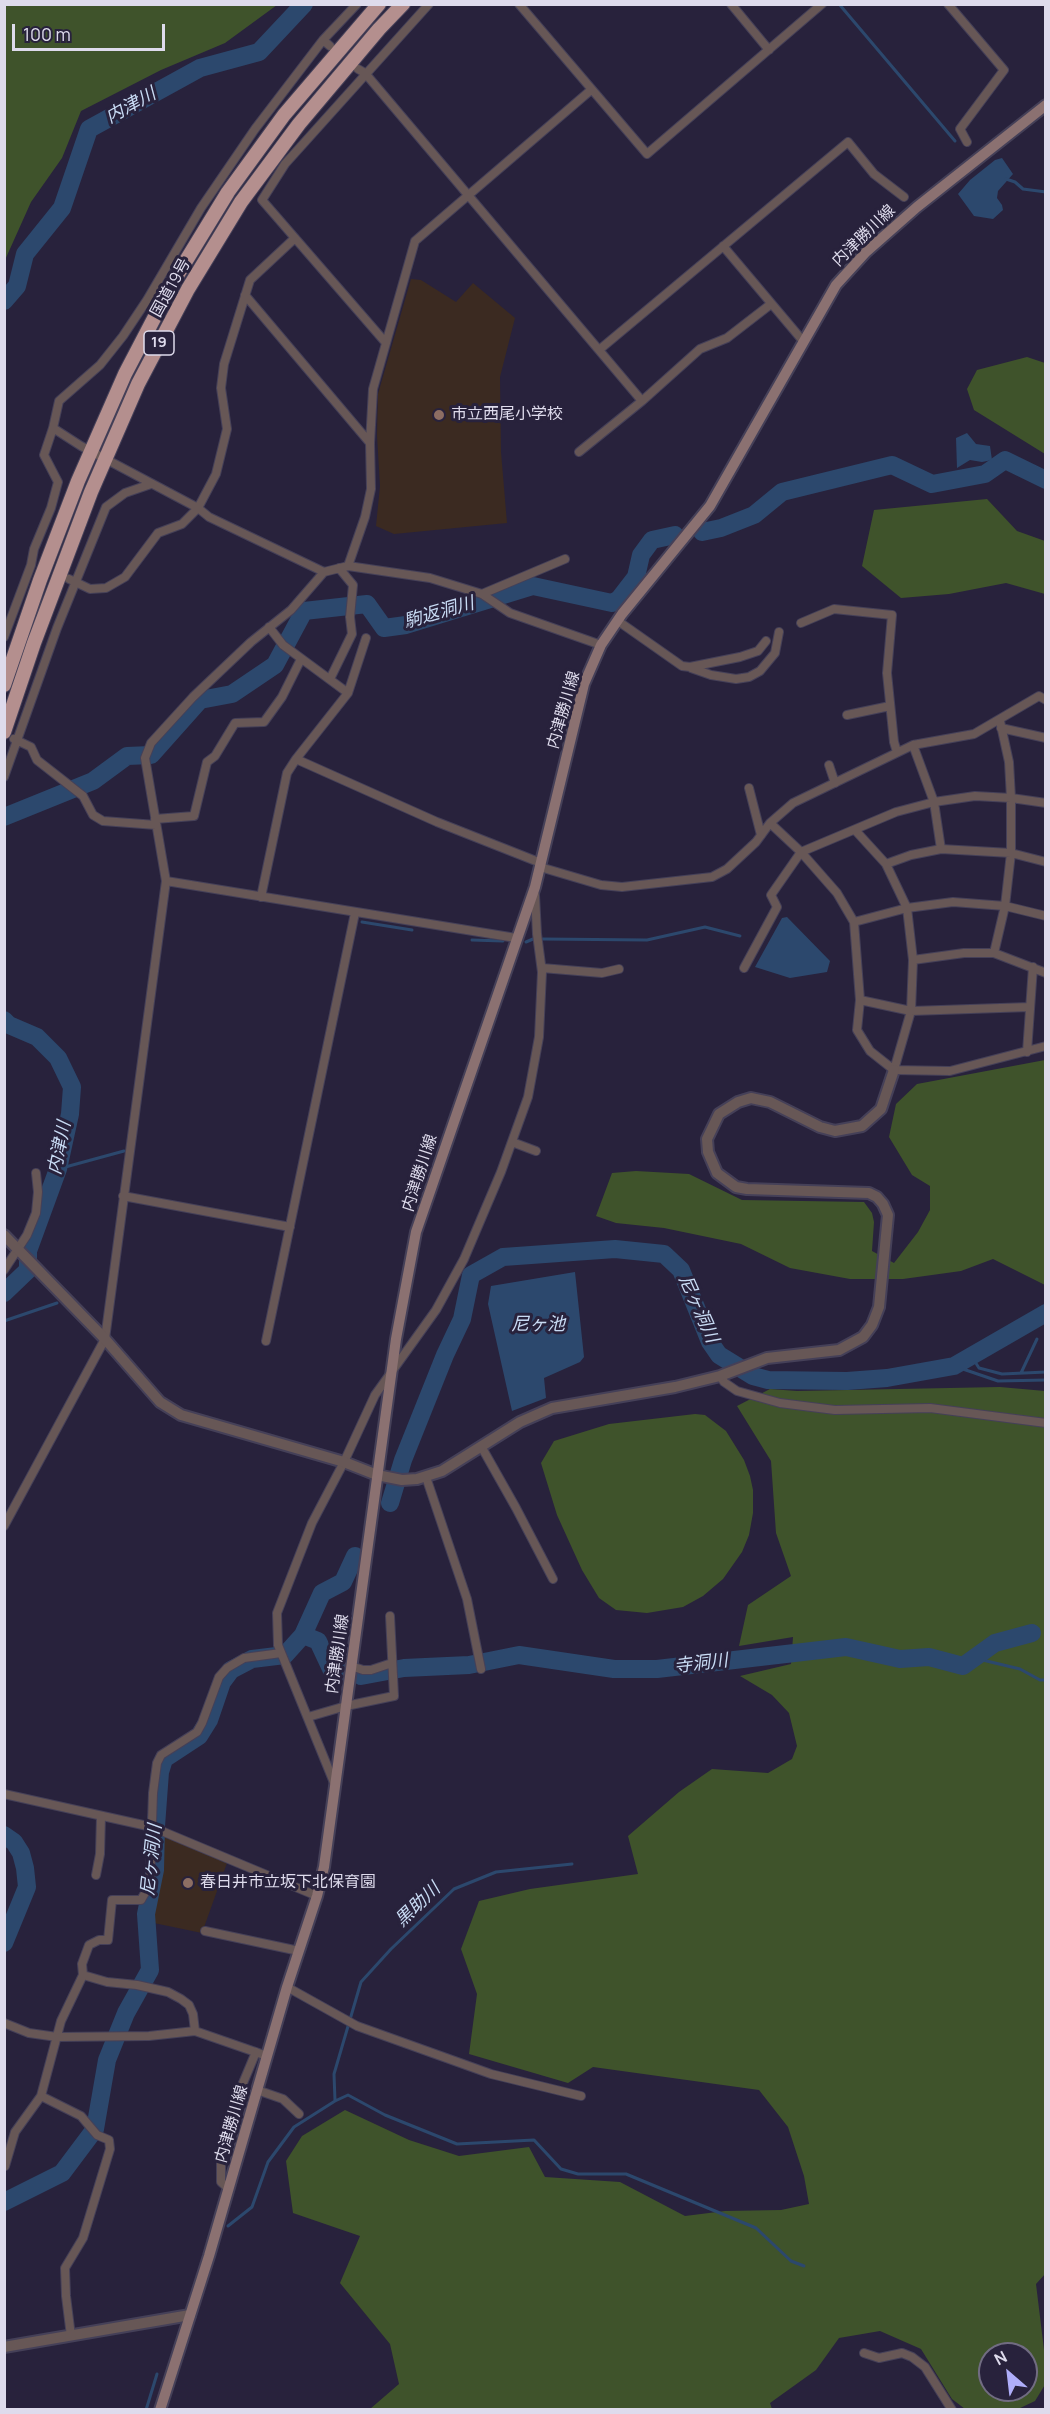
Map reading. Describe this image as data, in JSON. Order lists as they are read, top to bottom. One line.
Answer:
{"streets":{"highway":["国道19号","19"],"main road":["内津勝川線"]},"water":["内津川","駒返洞川","尼ヶ洞川","尼ヶ池","寺洞川","黒助川"],"places":["市立西尾小学校","春日井市立坂下北保育園"],"scale_bar":"100 m","north":"top left"}
